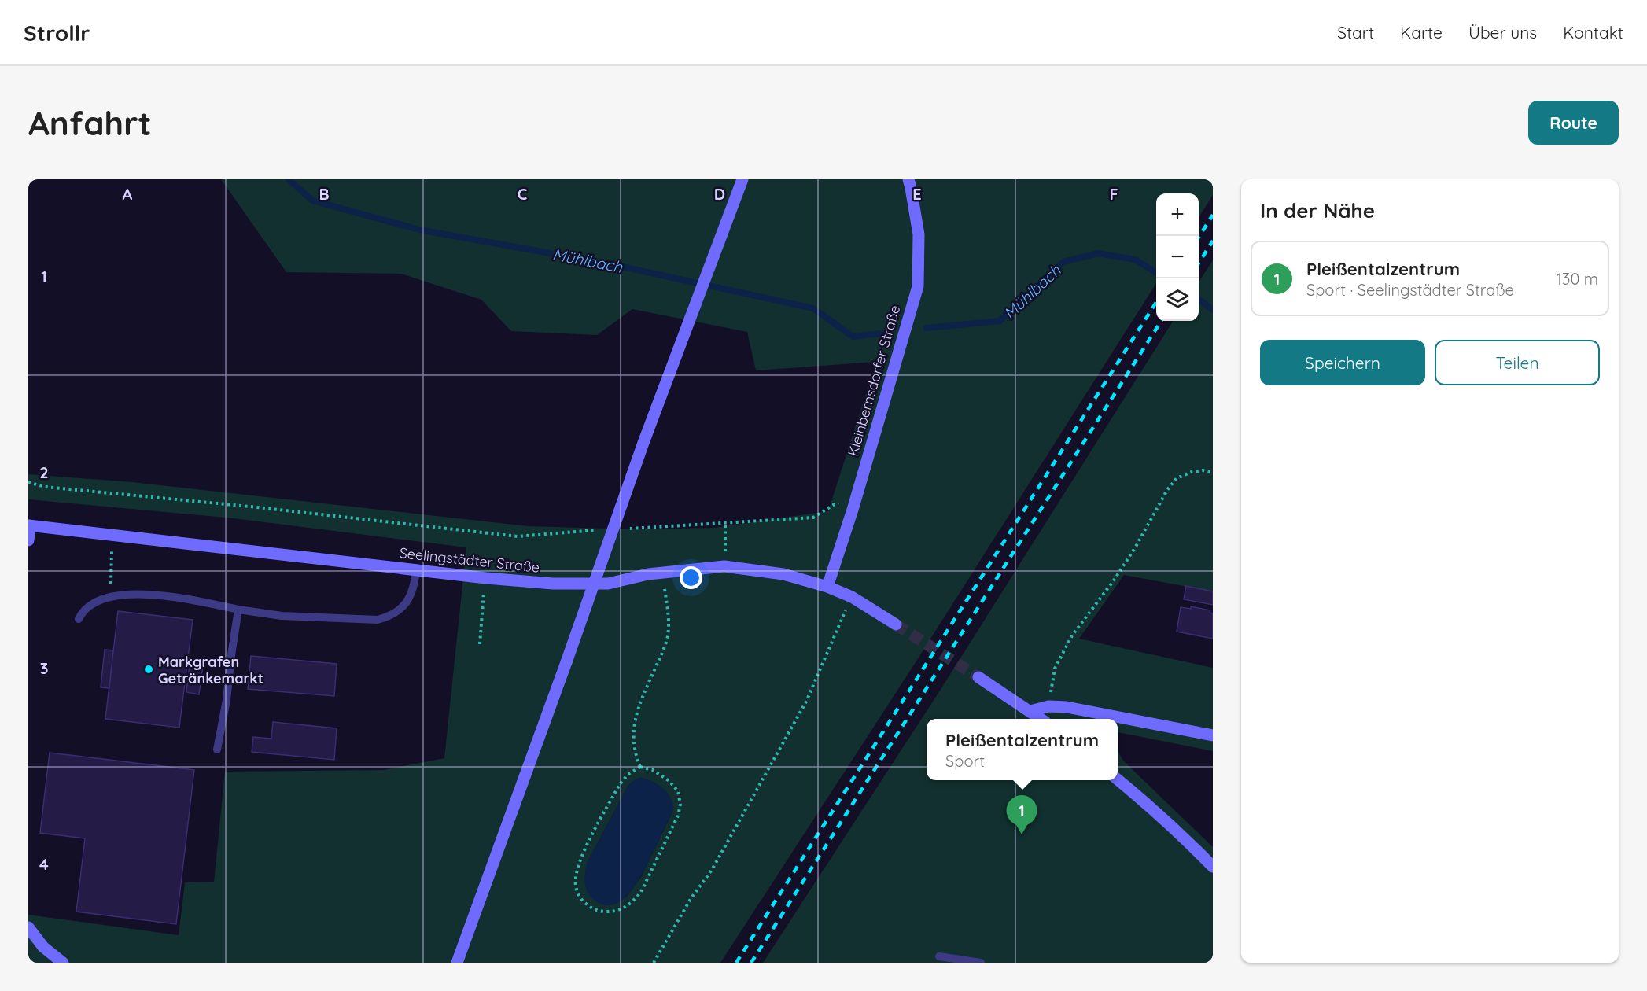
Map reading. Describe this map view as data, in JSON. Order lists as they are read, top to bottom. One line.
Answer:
{"streets":{"street":["Kleinbernsdorfer Straße","Seelingstädter Straße"]},"crossings":[["Kleinbernsdorfer Straße","Seelingstädter Straße"]],"water":["Mühlbach"],"places":["Markgrafen Getränkemarkt"],"page":{"header":"Strollr","nav":["Start","Karte","Über uns","Kontakt"],"buttons":["Route",["Speichern","Teilen"]],"title":"Anfahrt","heading":"In der Nähe","map_buttons":["+","−"],"list":[{"mark":"1","name":"Pleißentalzentrum","note":"Sport · Seelingstädter Straße","value":"130 m"}],"popup":["Pleißentalzentrum","Sport"],"pins":"1"},"grid":{"columns":["A","B","C","D","E","F"],"rows":["1","2","3","4"]}}
